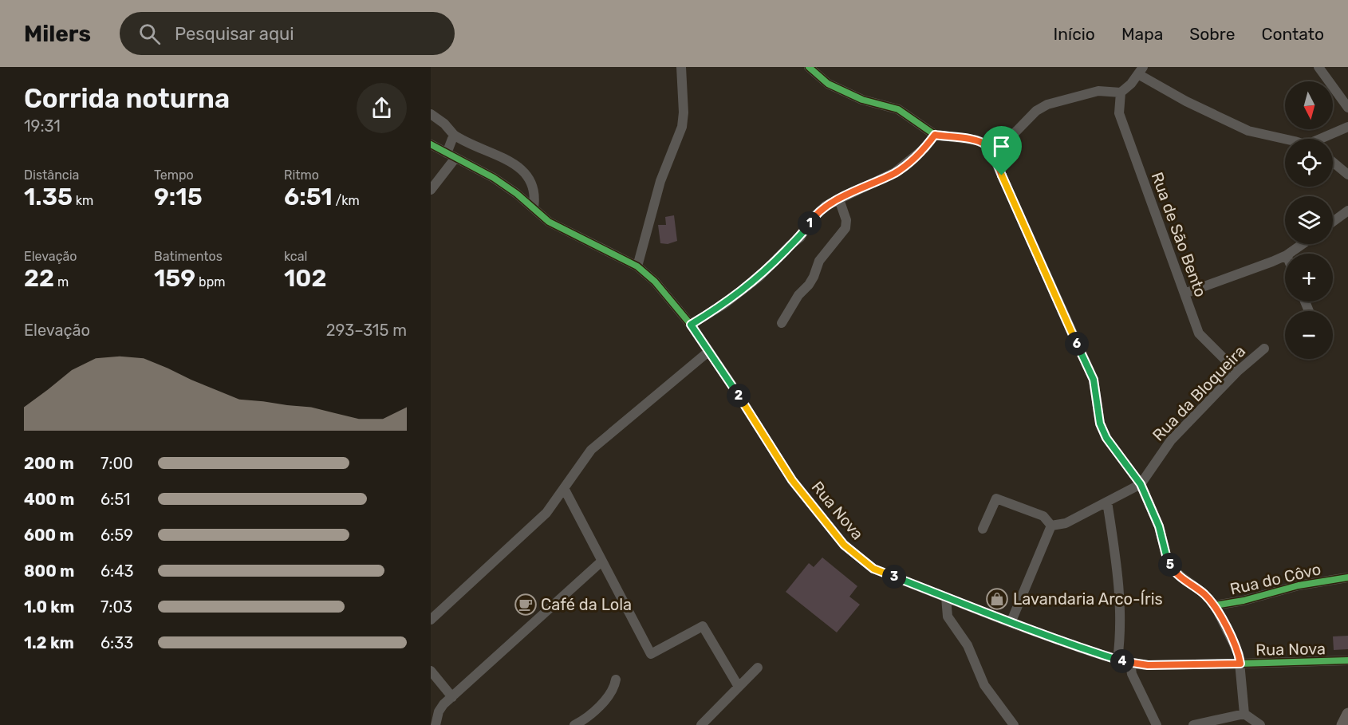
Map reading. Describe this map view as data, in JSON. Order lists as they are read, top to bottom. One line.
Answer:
{"streets":{"street":["Rua de São Bento","Rua da Bloqueira","Rua Nova","Rua do Côvo"]},"crossings":[["Rua de São Bento","Rua da Bloqueira"],["Rua da Bloqueira","Rua do Côvo"]],"places":{"shop":["Lavandaria Arco-Íris"],"cafe":["Café da Lola"]},"north":"bottom","page":{"header":"Milers","search":"Pesquisar aqui","nav":["Início","Mapa","Sobre","Contato"],"heading":["Corrida noturna","19:31"],"map_buttons":["+","−"],"stats":[["Distância","1.35 km"],["Tempo","9:15"],["Ritmo","6:51 /km"],["Elevação","22 m"],["Batimentos","159 bpm"],["kcal","102"]],"pins":["1","6","2","5","3","4"],"chart":["Elevação","293–315 m"],"list":[{"name":"200 m","note":"7:00"},{"name":"400 m","note":"6:51"},{"name":"600 m","note":"6:59"},{"name":"800 m","note":"6:43"},{"name":"1.0 km","note":"7:03"},{"name":"1.2 km","note":"6:33"}]}}
